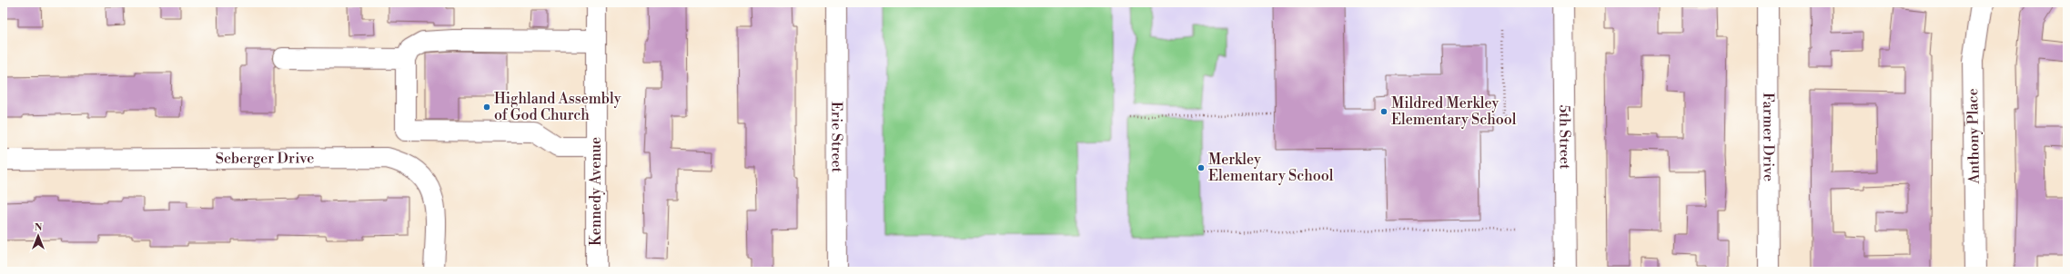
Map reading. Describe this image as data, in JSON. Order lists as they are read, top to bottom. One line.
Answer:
{"streets":{"street":["Anthony Place","Erie Street","5th Street","Farmer Drive","Seberger Drive","Kennedy Avenue"]},"places":["Highland Assembly of God Church","Mildred Merkley Elementary School","Merkley Elementary School"],"north":"top"}
